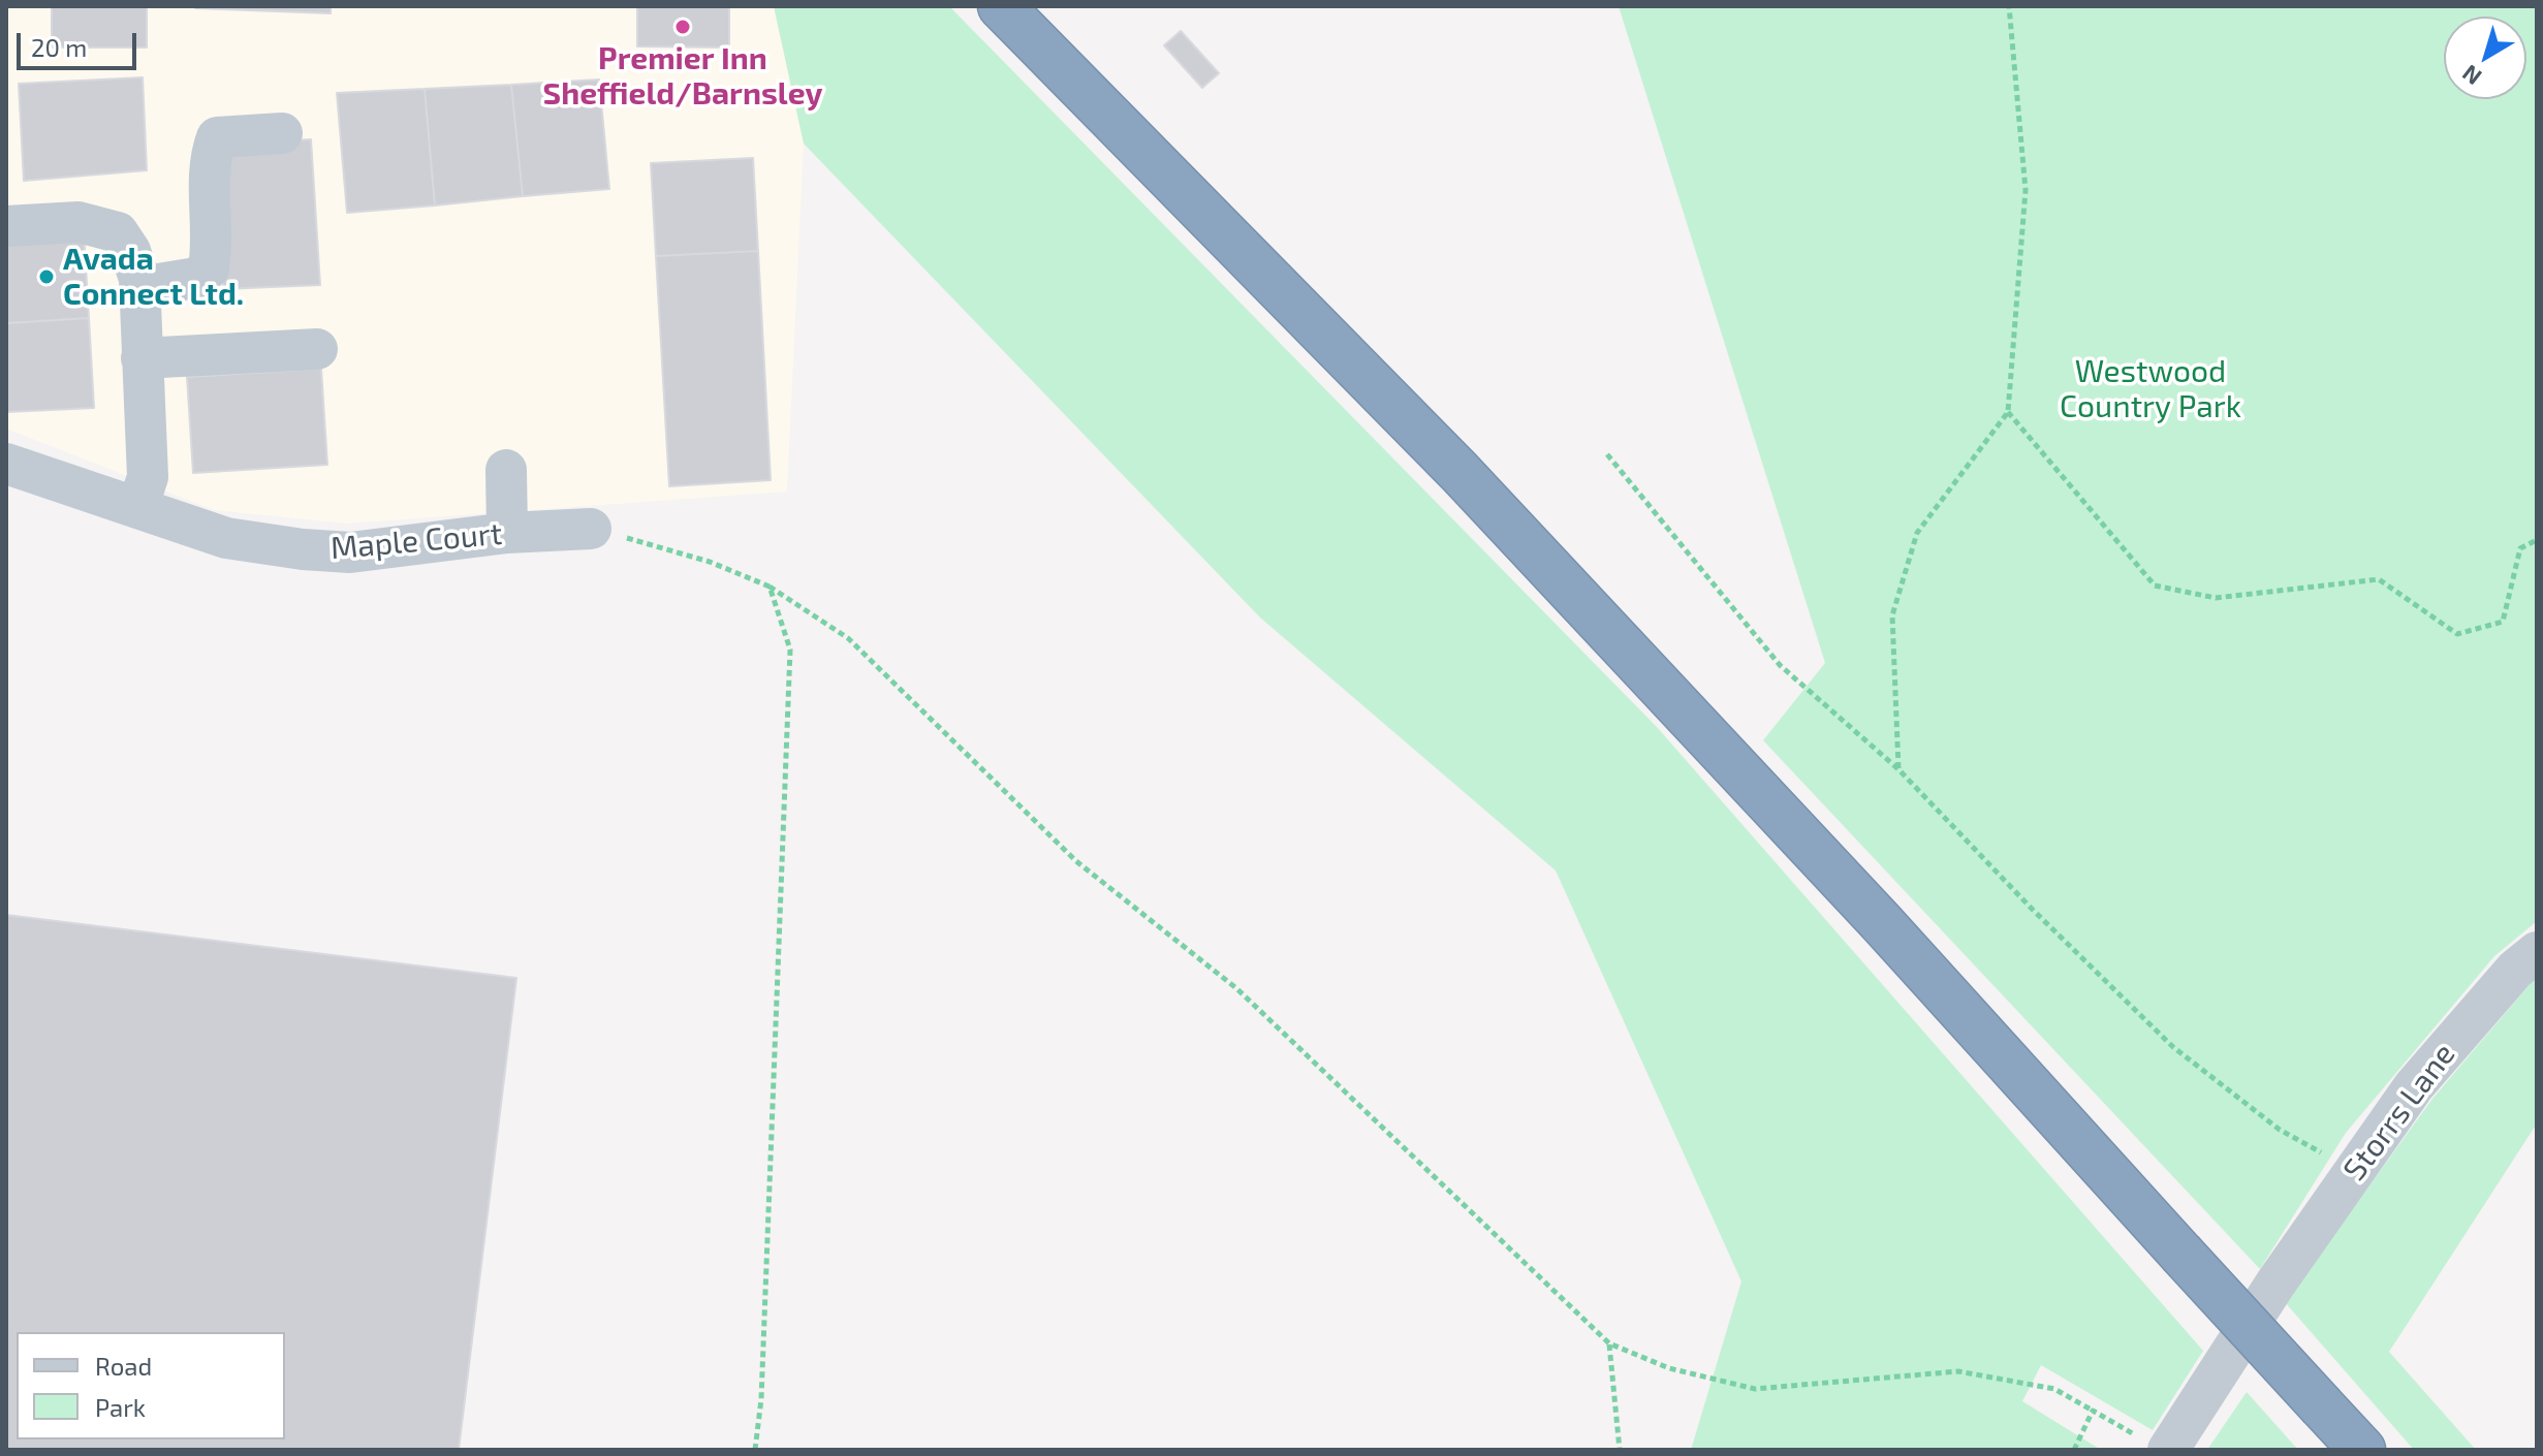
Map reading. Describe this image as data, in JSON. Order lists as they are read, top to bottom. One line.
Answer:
{"streets":{"street":["Maple Court","Storrs Lane"]},"parks":["Westwood Country Park"],"places":["Premier Inn Sheffield/Barnsley","Avada Connect Ltd."],"legend":["Road","Park"],"scale_bar":"20 m","north":"bottom left"}
